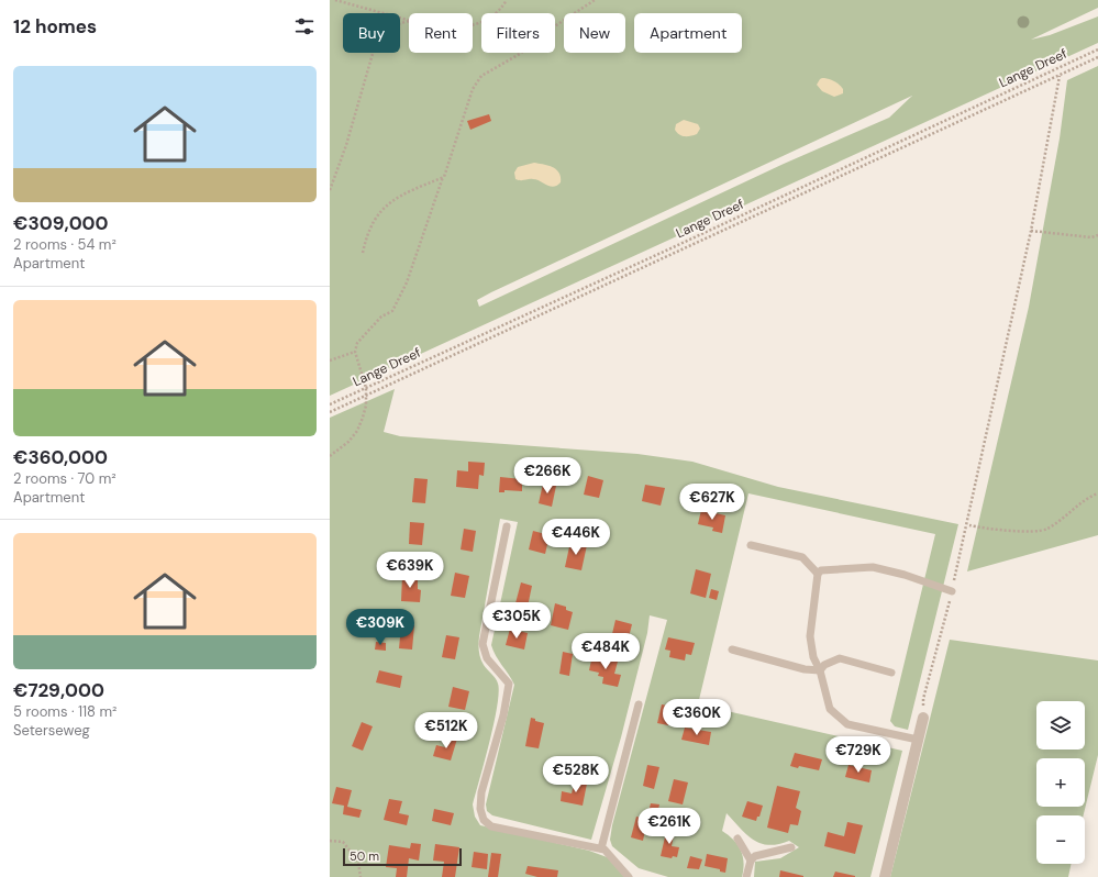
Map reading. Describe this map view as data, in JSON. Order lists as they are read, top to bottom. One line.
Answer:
{"streets":{"path":["Lange Dreef"]},"scale_bar":"50 m","page":{"heading":"12 homes","chip":["Buy","Rent","Filters","New","Apartment"],"list":[{"name":"€309,000","note":"2 rooms · 54 m² · Apartment"},{"name":"€360,000","note":"2 rooms · 70 m² · Apartment"},{"name":"€729,000","note":"5 rooms · 118 m² · Seterseweg"}],"price":["€266K","€627K","€446K","€639K","€305K","€309K","€484K","€360K","€512K","€729K","€528K","€261K"],"map_buttons":["+","−"],"scale":"50 m"}}
